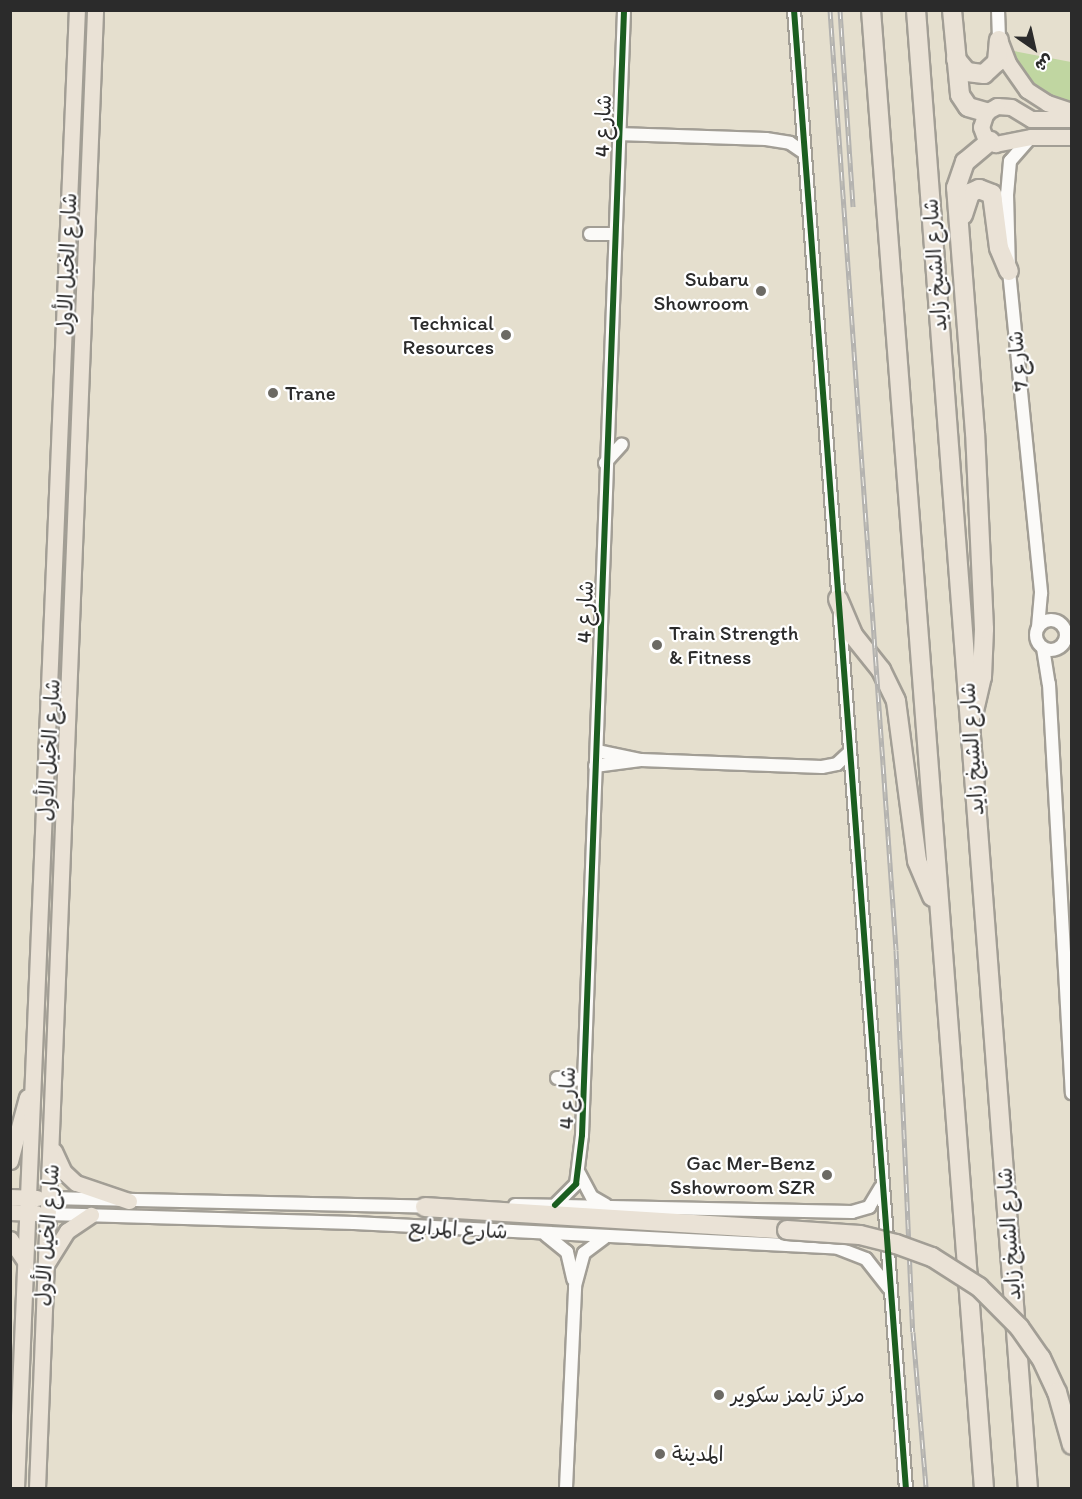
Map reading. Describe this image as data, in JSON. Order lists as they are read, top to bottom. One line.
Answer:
{"streets":{"highway":["شارع الشيخ زايد"],"main road":["شارع الخيل الأول","شارع المرابع"],"street":["شارع 4","شارع 7"]},"crossings":[["شارع 4","شارع المرابع"],["شارع الخيل الأول","شارع المرابع"]],"places":["Subaru Showroom","Technical Resources","Trane","Train Strength & Fitness","Gac Mer-Benz Sshowroom SZR","مركز تايمز سكوير","المدينة"],"north":"bottom right"}
